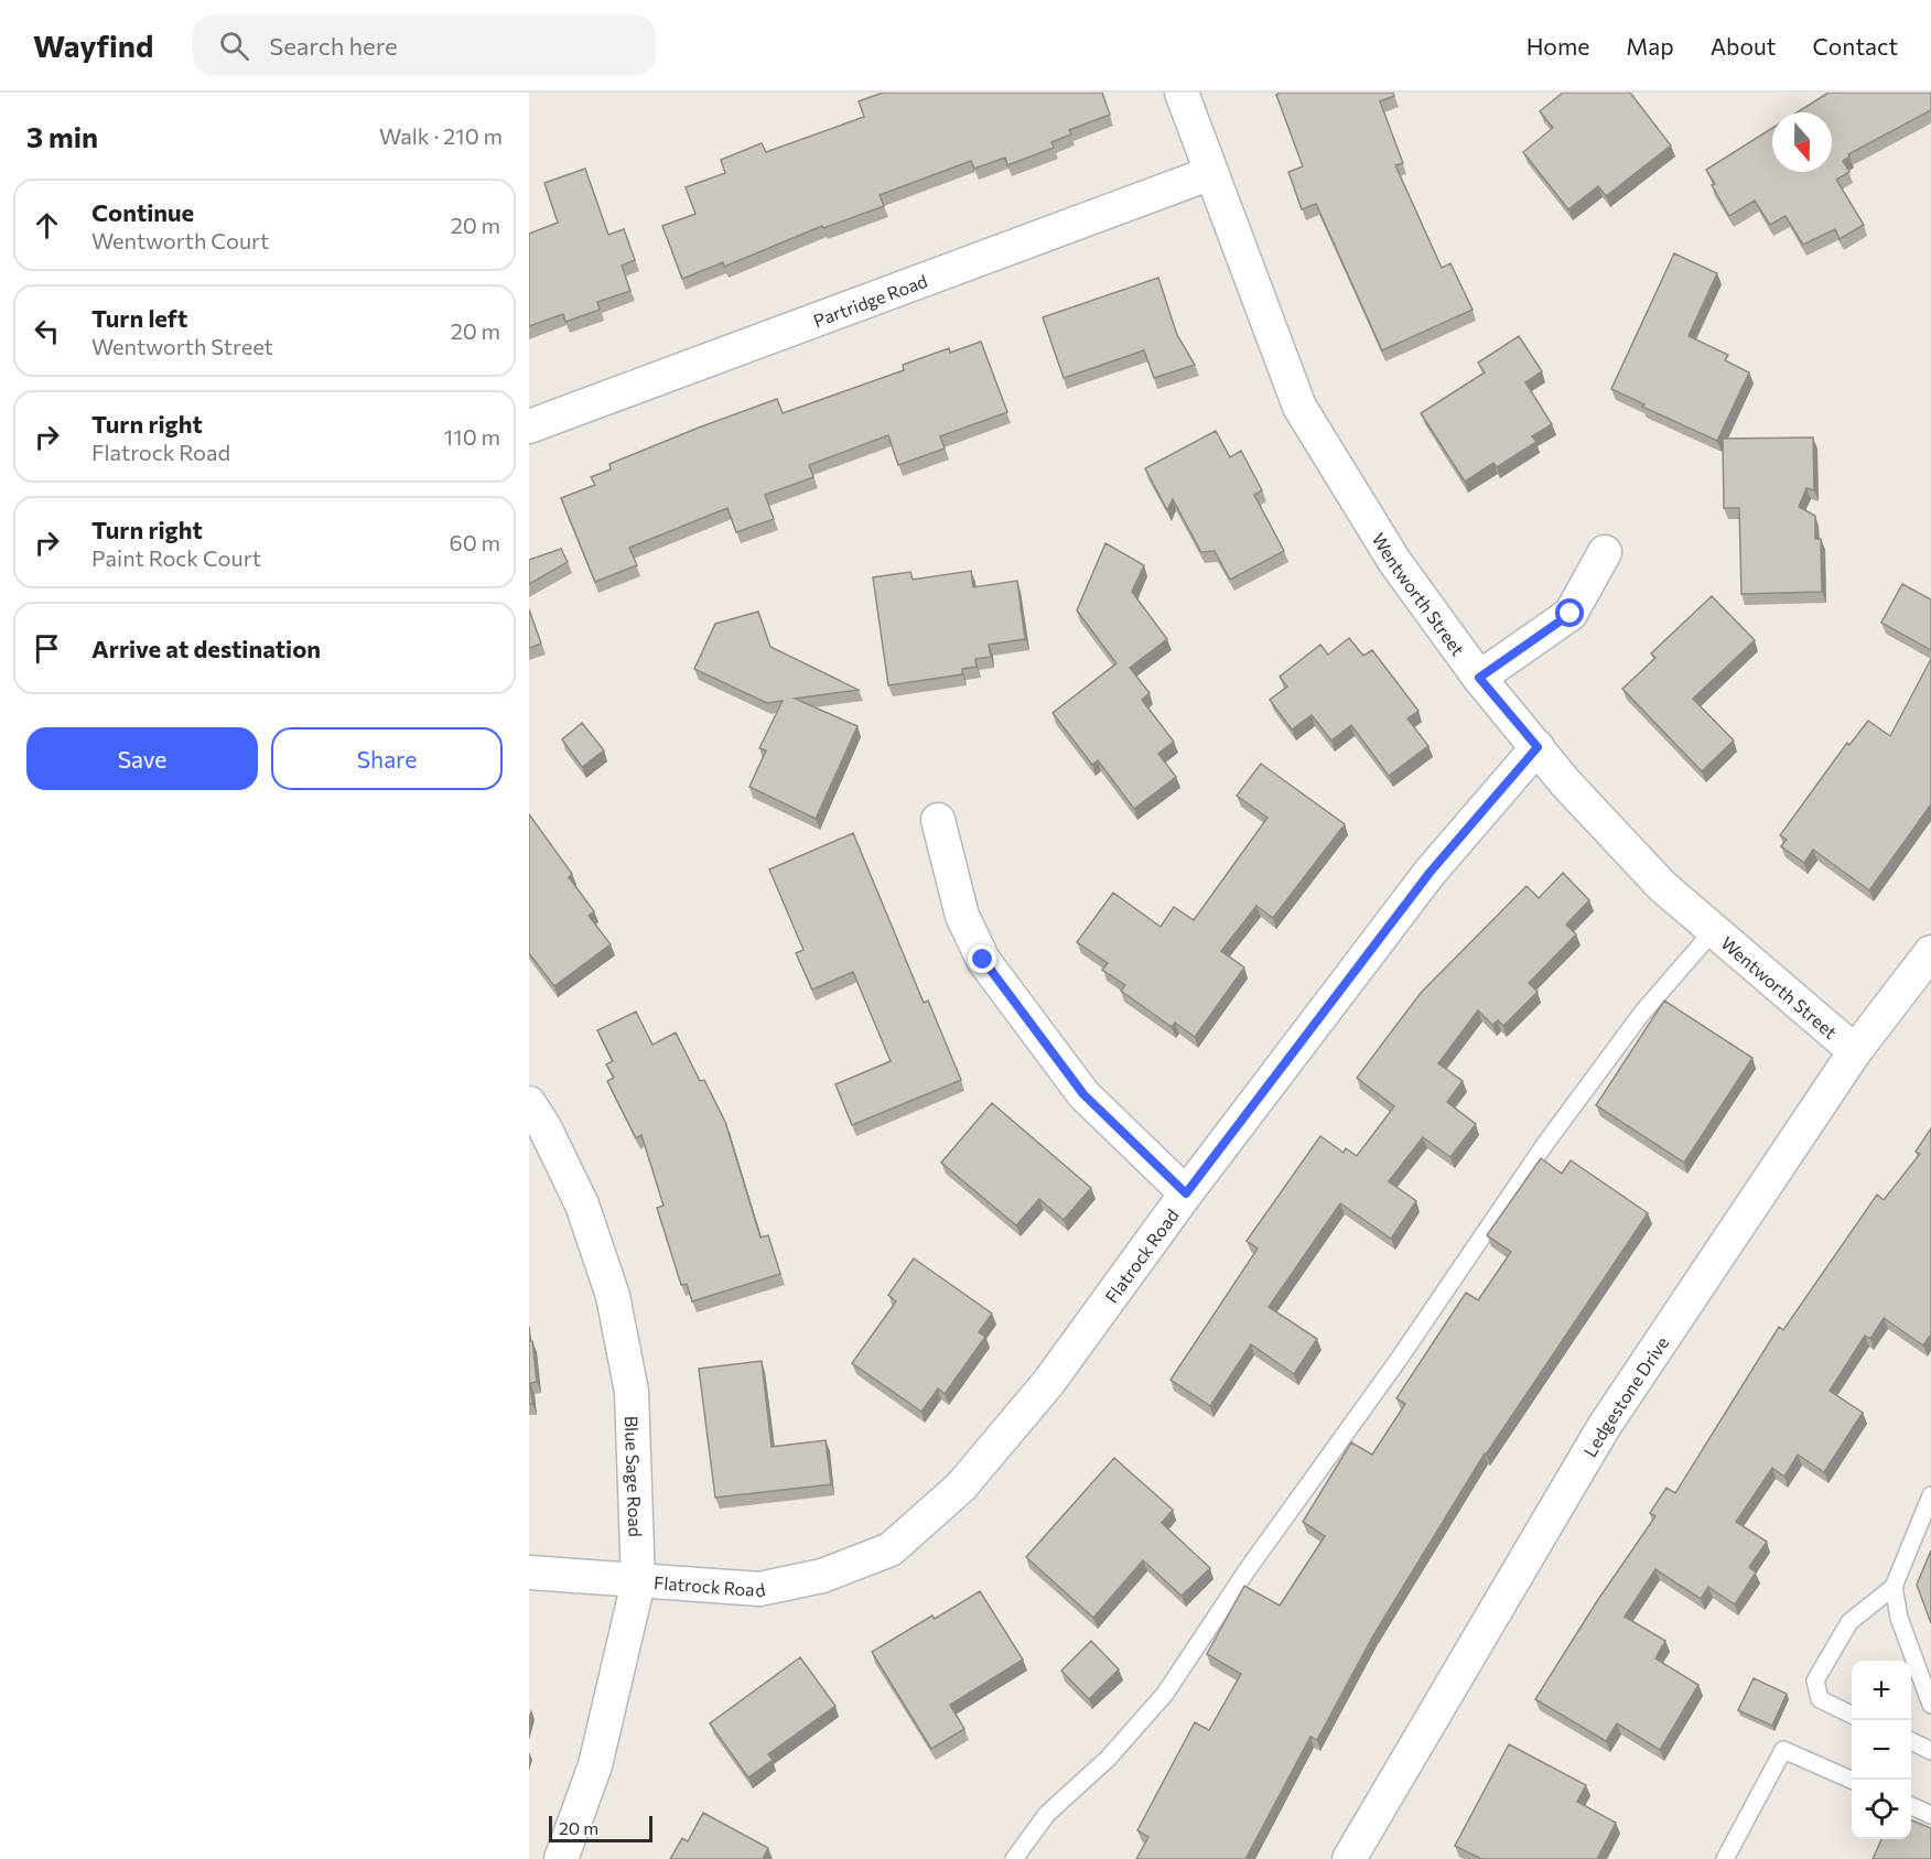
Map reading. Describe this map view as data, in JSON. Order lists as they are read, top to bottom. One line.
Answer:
{"streets":{"street":["Partridge Road","Wentworth Street","Flatrock Road","Ledgestone Drive","Blue Sage Road"]},"crossings":[["Partridge Road","Wentworth Street"],["Wentworth Street","Flatrock Road"],["Wentworth Street","Ledgestone Drive"],["Flatrock Road","Blue Sage Road"]],"scale_bar":"20 m","north":"bottom","page":{"header":"Wayfind","search":"Search here","nav":["Home","Map","About","Contact"],"heading":["3 min","Walk · 210 m"],"list":[["Continue","Wentworth Court","20 m"],["Turn left","Wentworth Street","20 m"],["Turn right","Flatrock Road","110 m"],["Turn right","Paint Rock Court","60 m"],"Arrive at destination"],"buttons":["Save","Share"],"map_buttons":["+","−"],"scale":"20 m"}}
